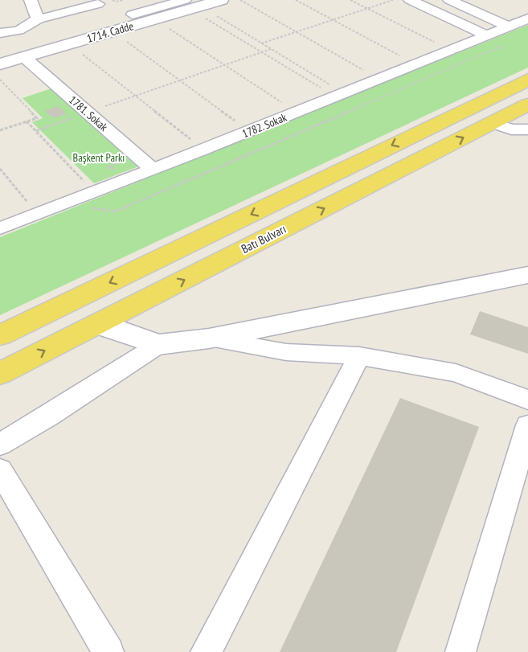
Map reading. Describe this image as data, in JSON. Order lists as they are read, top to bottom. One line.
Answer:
{"streets":{"main road":["Batı Bulvarı"],"street":["1714. Cadde","1781. Sokak","1782. Sokak"]},"crossings":[["1714. Cadde","1781. Sokak"],["1781. Sokak","1782. Sokak"]],"parks":["Başkent Parkı"]}
